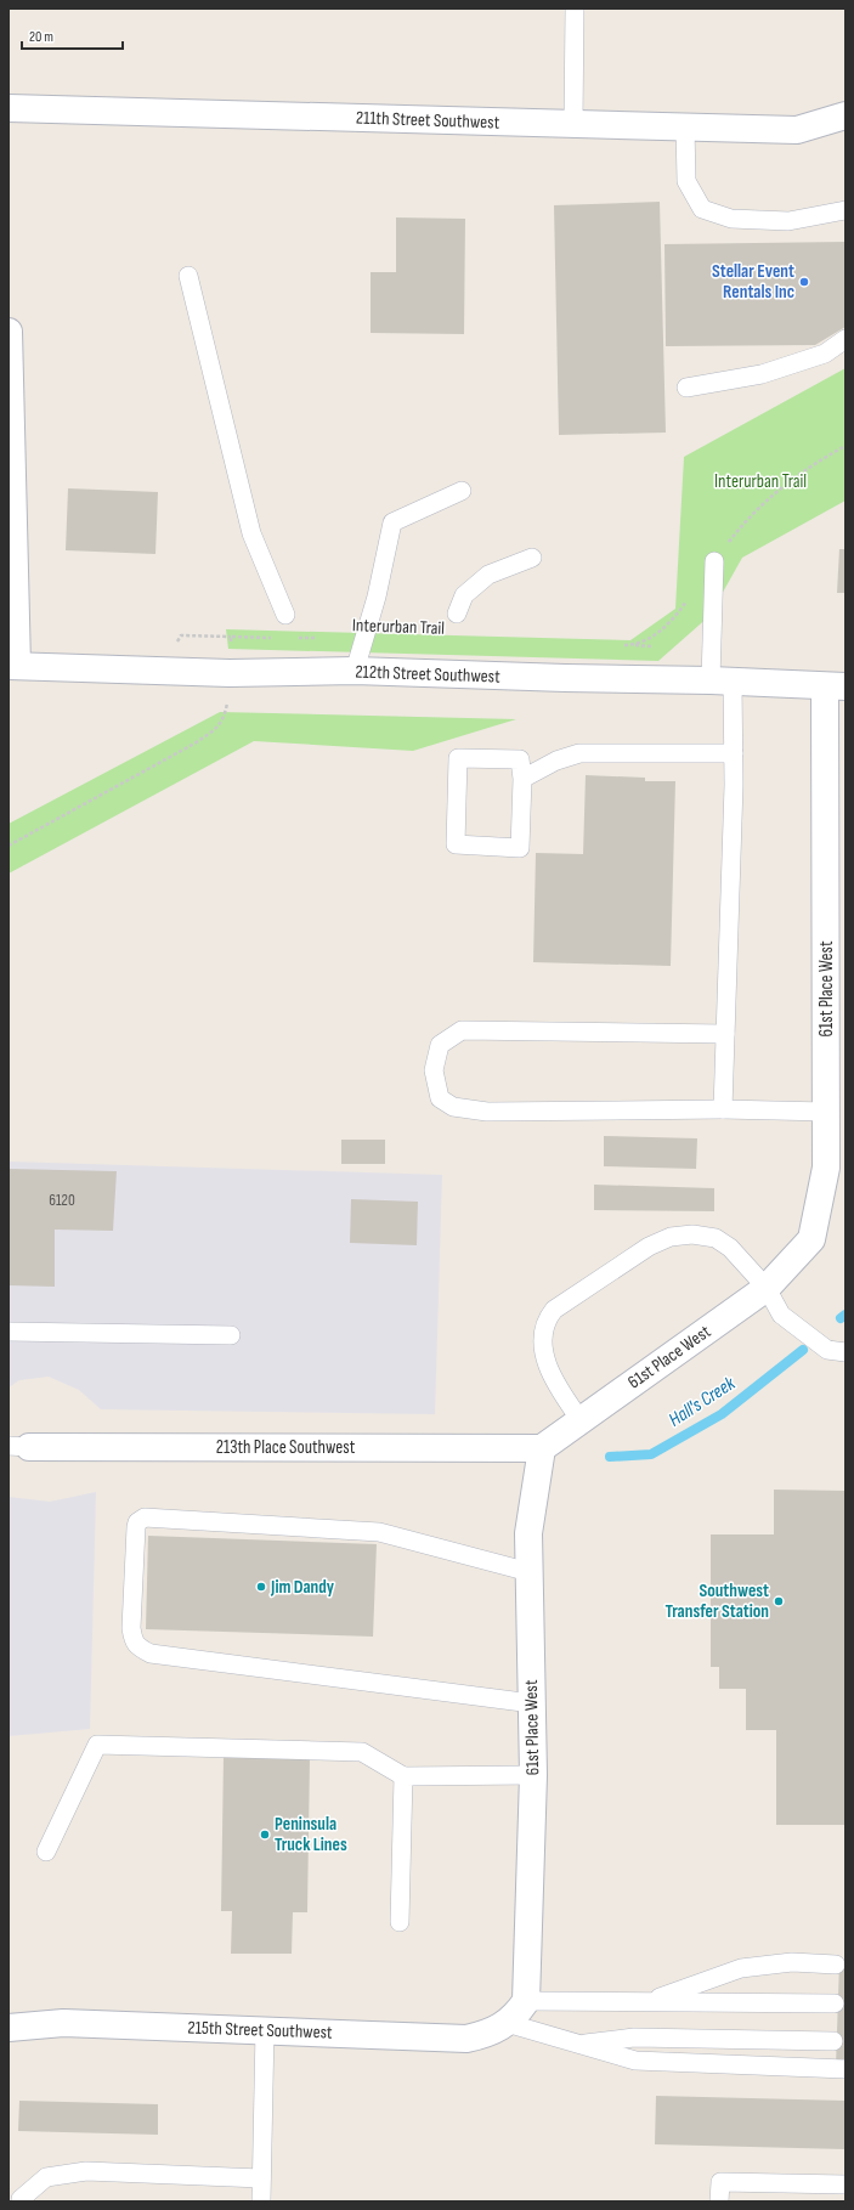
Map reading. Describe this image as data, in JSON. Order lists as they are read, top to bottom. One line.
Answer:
{"streets":{"street":["211th Street Southwest","212th Street Southwest","61st Place West","213th Place Southwest","215th Street Southwest"],"path":["Interurban Trail"]},"crossings":[["212th Street Southwest","61st Place West"],["61st Place West","213th Place Southwest"]],"water":["Hall's Creek"],"parks":["Interurban Trail"],"places":["Stellar Event Rentals Inc","Jim Dandy","Southwest Transfer Station","Peninsula Truck Lines"],"house_numbers":["6120"],"scale_bar":"20 m"}
